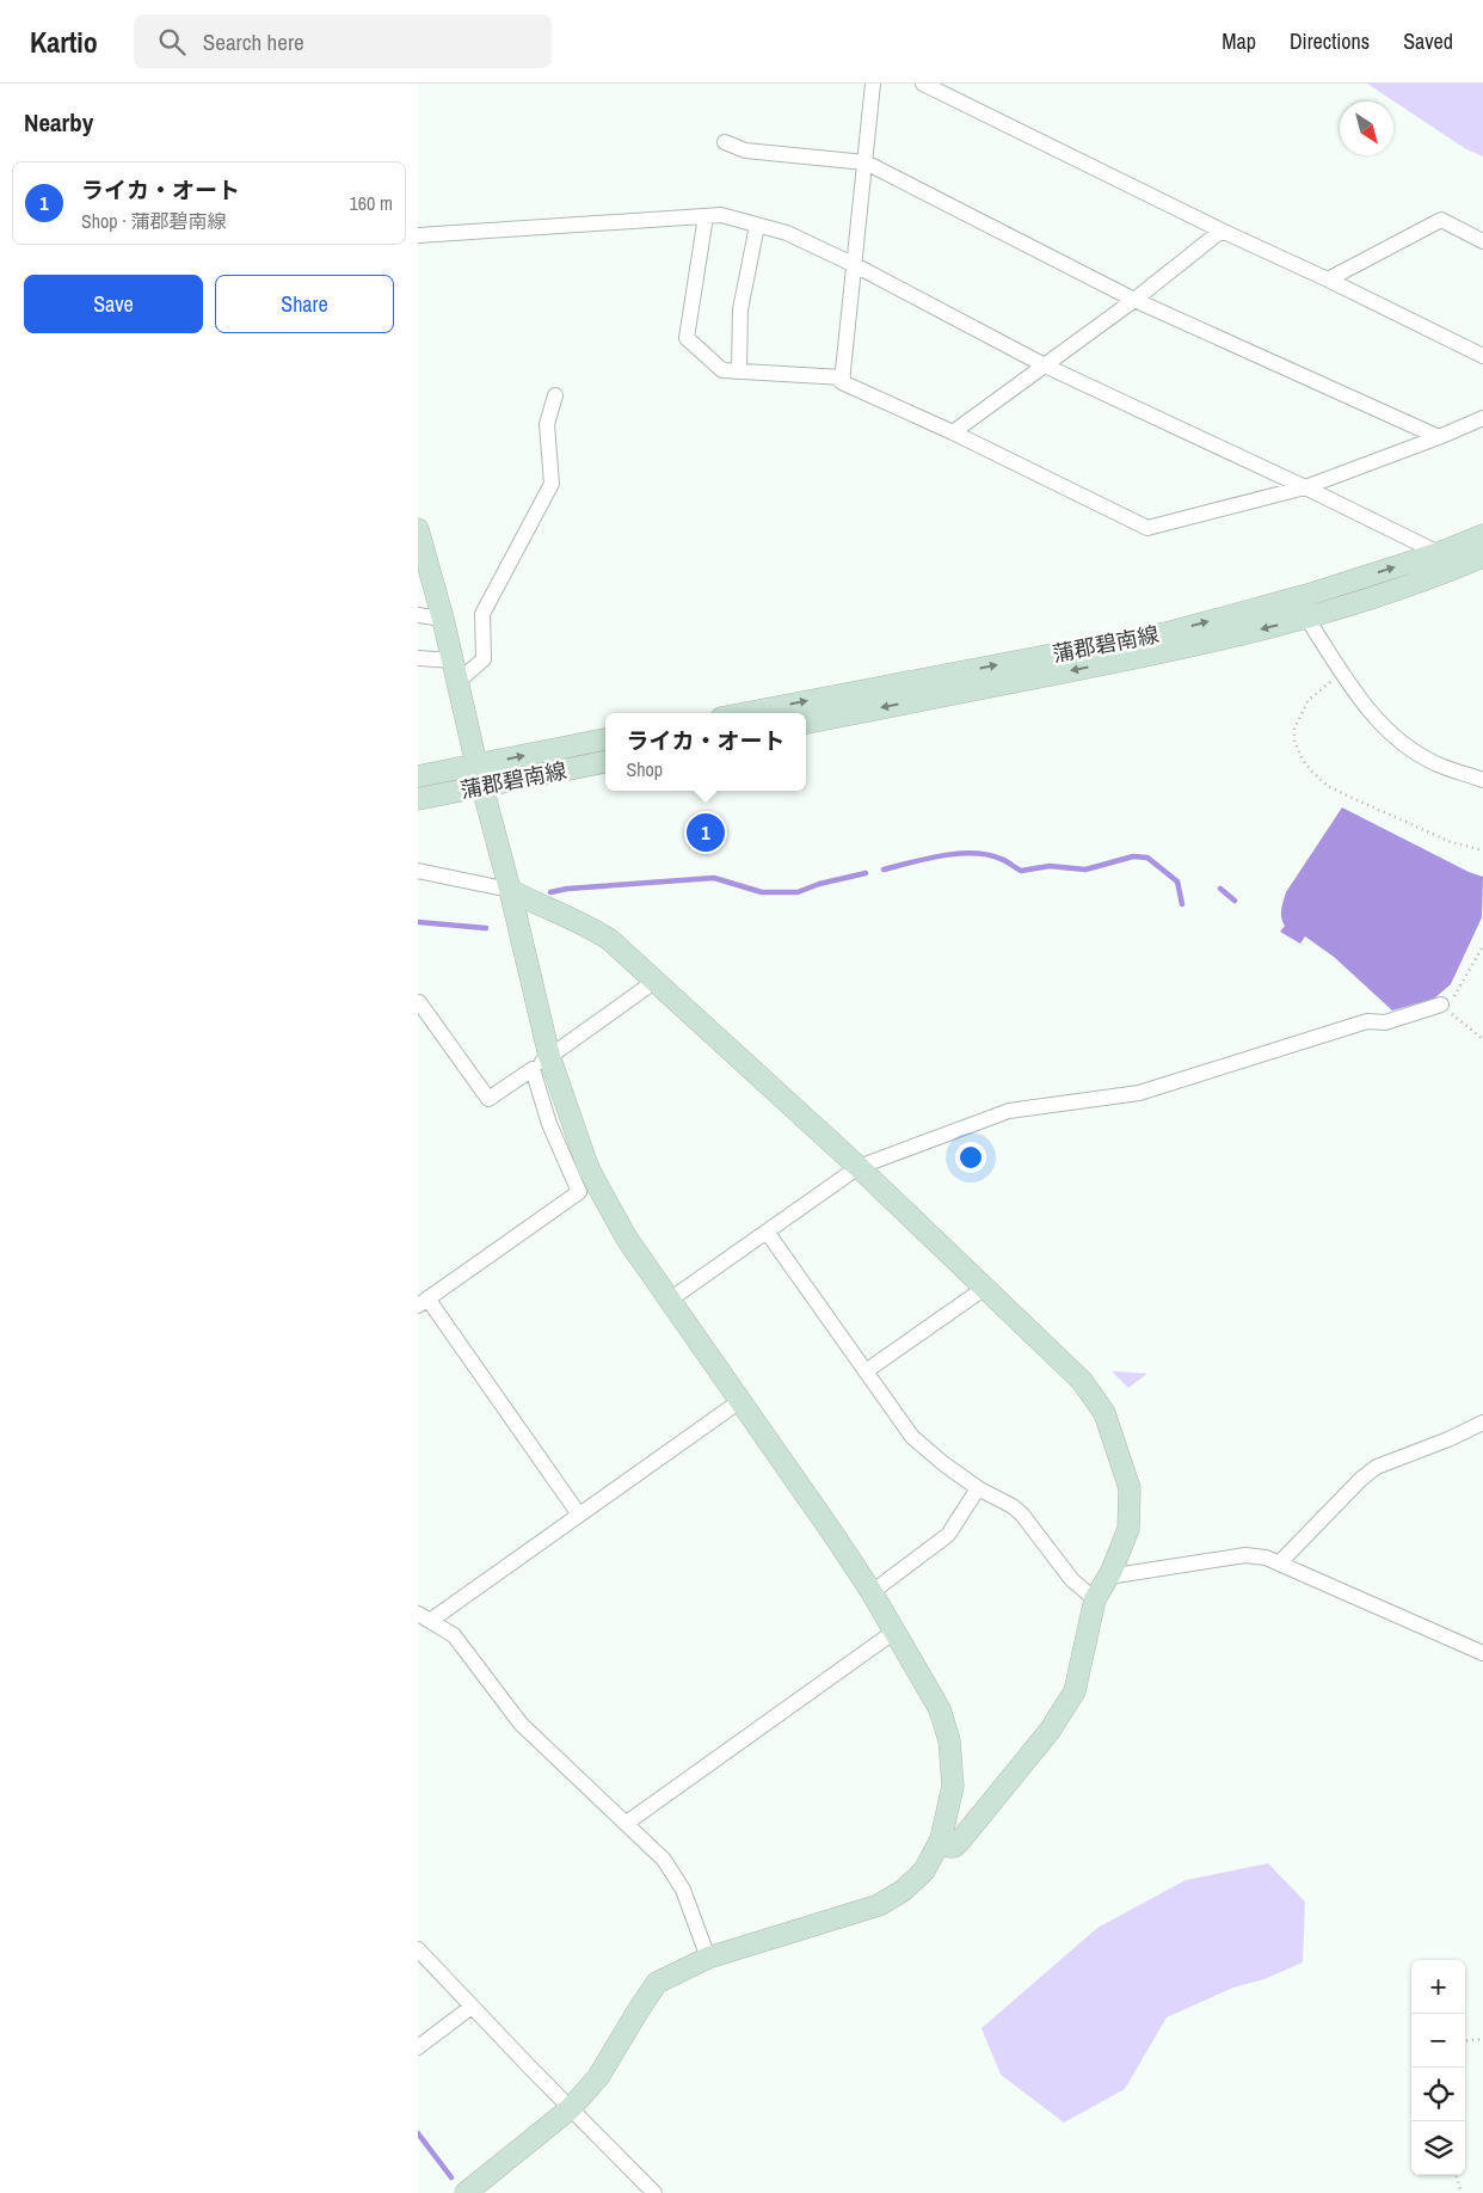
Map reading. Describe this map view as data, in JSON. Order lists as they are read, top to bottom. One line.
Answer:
{"streets":{"street":["蒲郡碧南線"]},"north":"bottom right","page":{"header":"Kartio","search":"Search here","nav":["Map","Directions","Saved"],"heading":"Nearby","list":[{"mark":"1","name":"ライカ・オート","note":"Shop · 蒲郡碧南線","value":"160 m"}],"buttons":["Save","Share"],"popup":["ライカ・オート","Shop"],"pins":"1","map_buttons":["+","−"]}}
